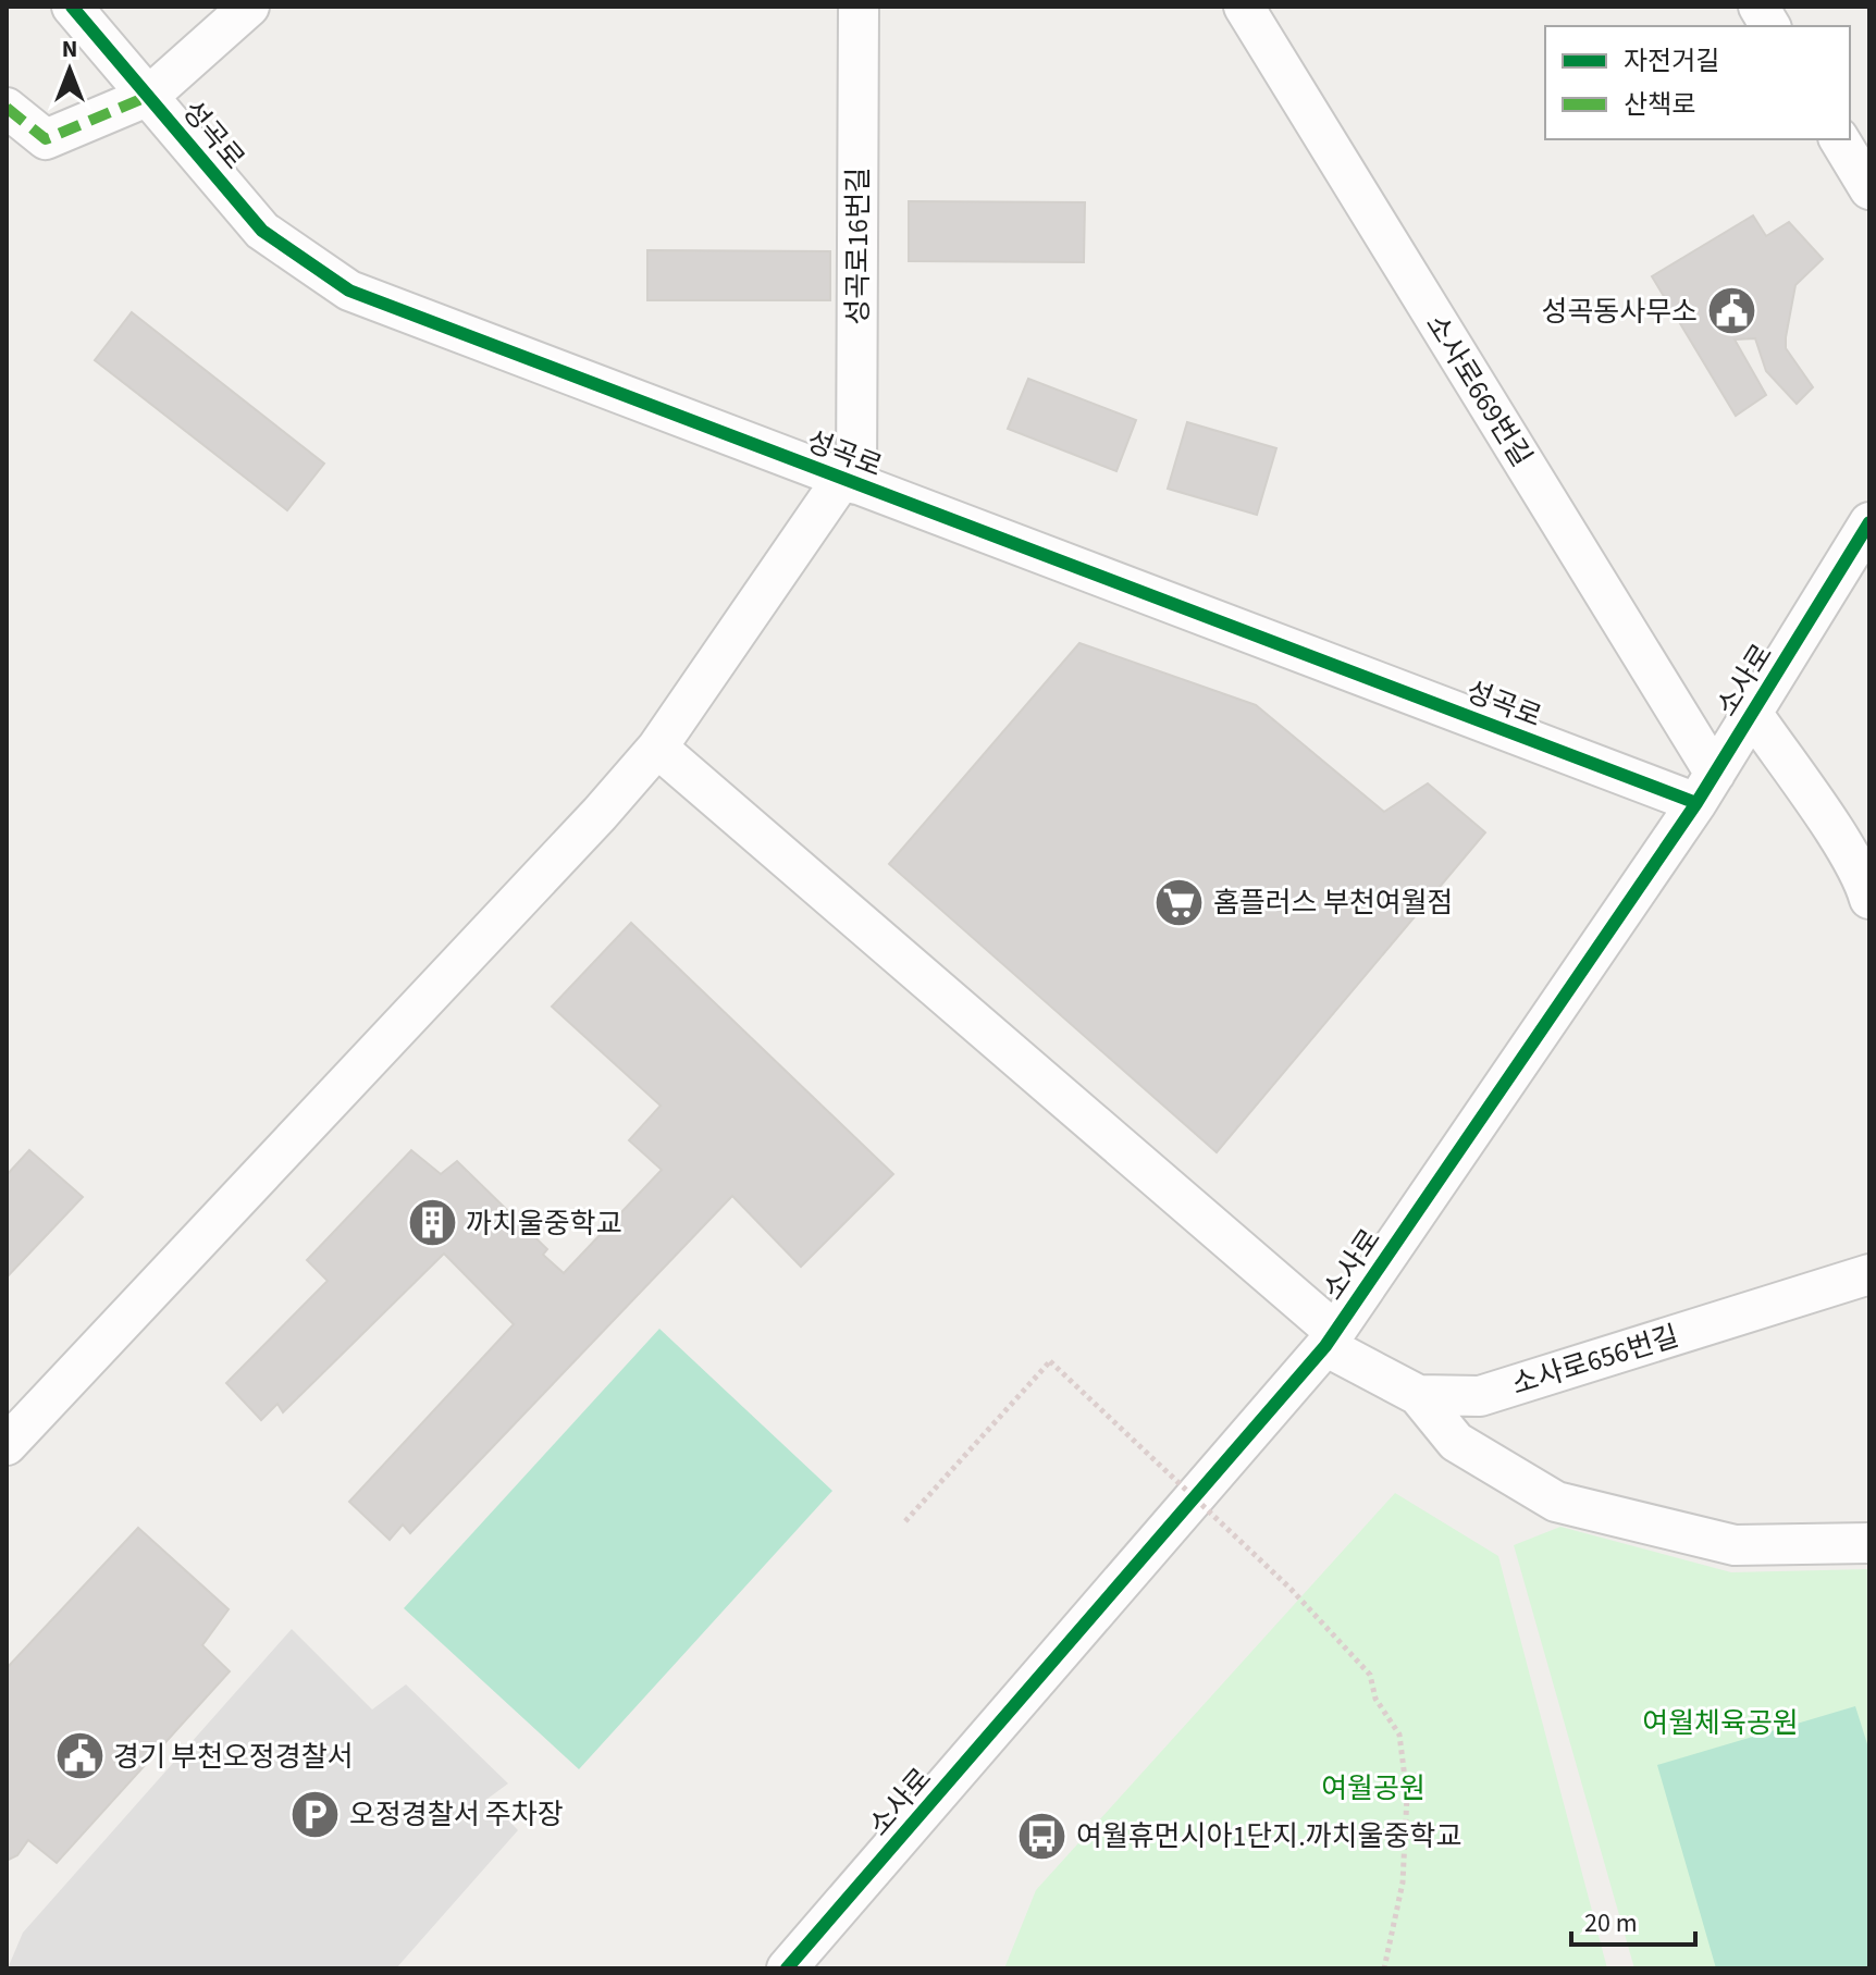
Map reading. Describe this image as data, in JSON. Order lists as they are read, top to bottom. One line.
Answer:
{"streets":{"street":["성곡로","성곡로16번길","소사로669번길","소사로","소사로656번길"]},"crossings":[["성곡로","성곡로16번길"],["성곡로","소사로669번길"],["성곡로","소사로"],["소사로669번길","소사로"],["소사로","소사로656번길"]],"parks":["여월체육공원","여월공원"],"places":{"public building":["성곡동사무소","경기 부천오정경찰서"],"supermarket":["홈플러스 부천여월점"],"building":["까치울중학교"],"parking":["오정경찰서 주차장"],"bus stop":["여월휴먼시아1단지.까치울중학교"]},"legend":["자전거길","산책로"],"scale_bar":"20 m","north":"top"}
